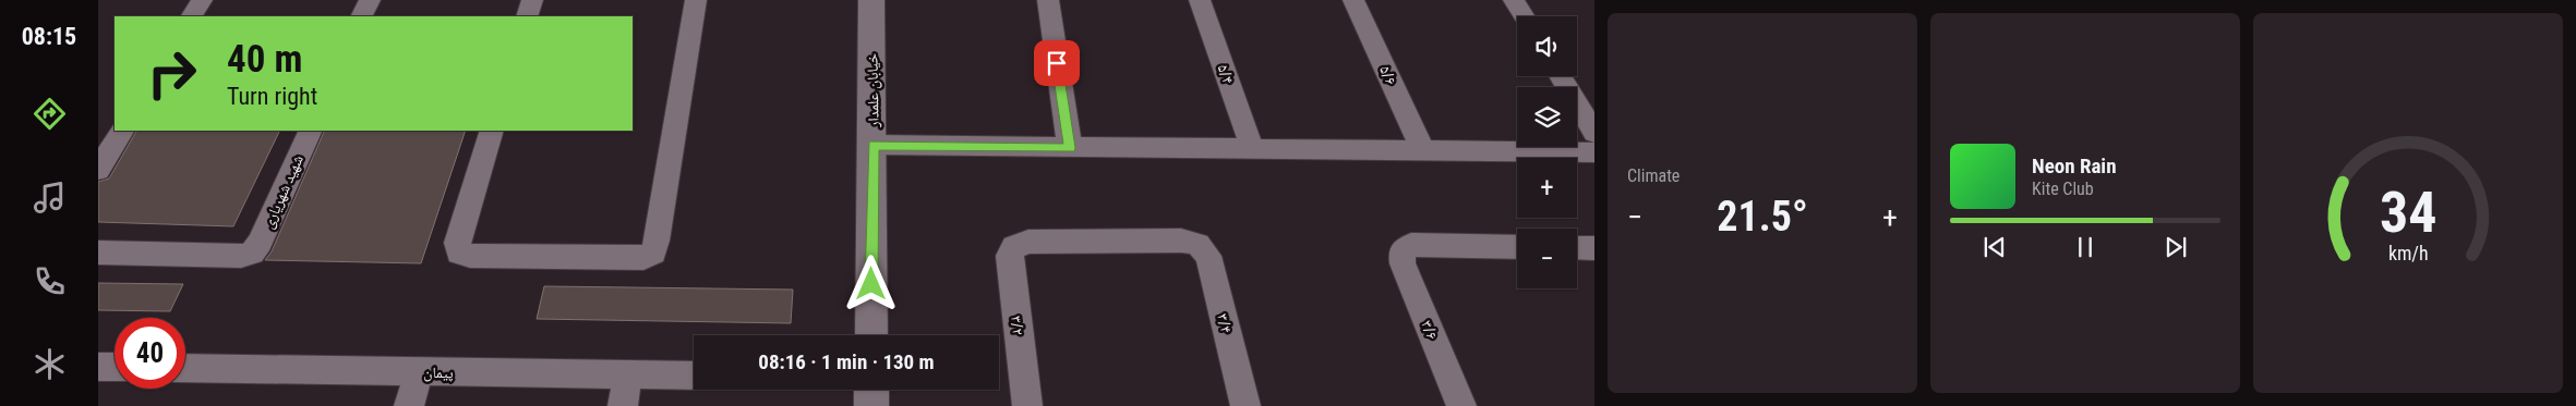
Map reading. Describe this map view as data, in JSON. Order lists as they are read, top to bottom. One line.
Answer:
{"streets":{"street":["۵/۴","۵/۶","خیابان علمدار","شهید شهریاری","۳/۴","۳/۲","۳/۶","پیمان"]},"crossings":[["۳/۴","۳/۲"]],"page":{"tabs":"08:15","tile":"Climate","map_buttons":["+","−"],"turn":["40 m","Turn right"],"song":["Neon Rain","Kite Club"],"heat":["−","21.5°","+"],"limit":"40","trip":"08:16 · 1 min · 130 m","gauge":["34","km/h"]}}
